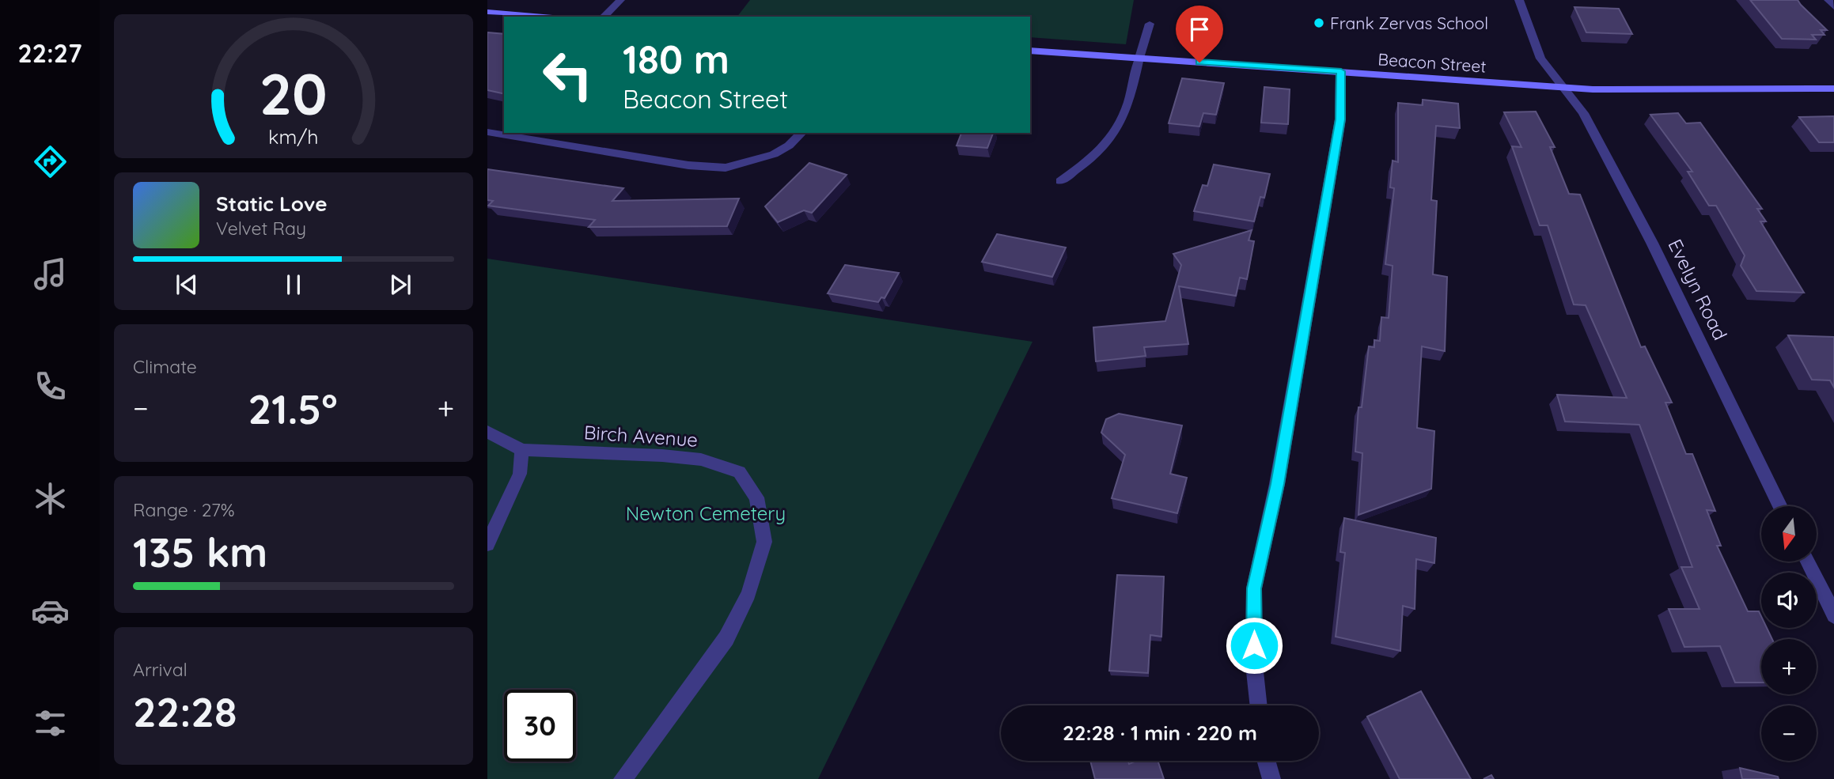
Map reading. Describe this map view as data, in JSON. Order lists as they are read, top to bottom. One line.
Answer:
{"streets":{"main road":["Beacon Street"],"street":["Evelyn Road","Birch Avenue"]},"crossings":[["Beacon Street","Evelyn Road"]],"parks":["Newton Cemetery"],"places":["Frank Zervas School"],"north":"bottom","page":{"tabs":"22:27","turn":["180 m","Beacon Street"],"song":["Static Love","Velvet Ray"],"tile":["Climate",["Range · 27%","135 km"],["Arrival","22:28"]],"heat":["−","21.5°","+"],"map_buttons":["+","−"],"limit":"30","trip":"22:28 · 1 min · 220 m","gauge":["20","km/h"]}}
